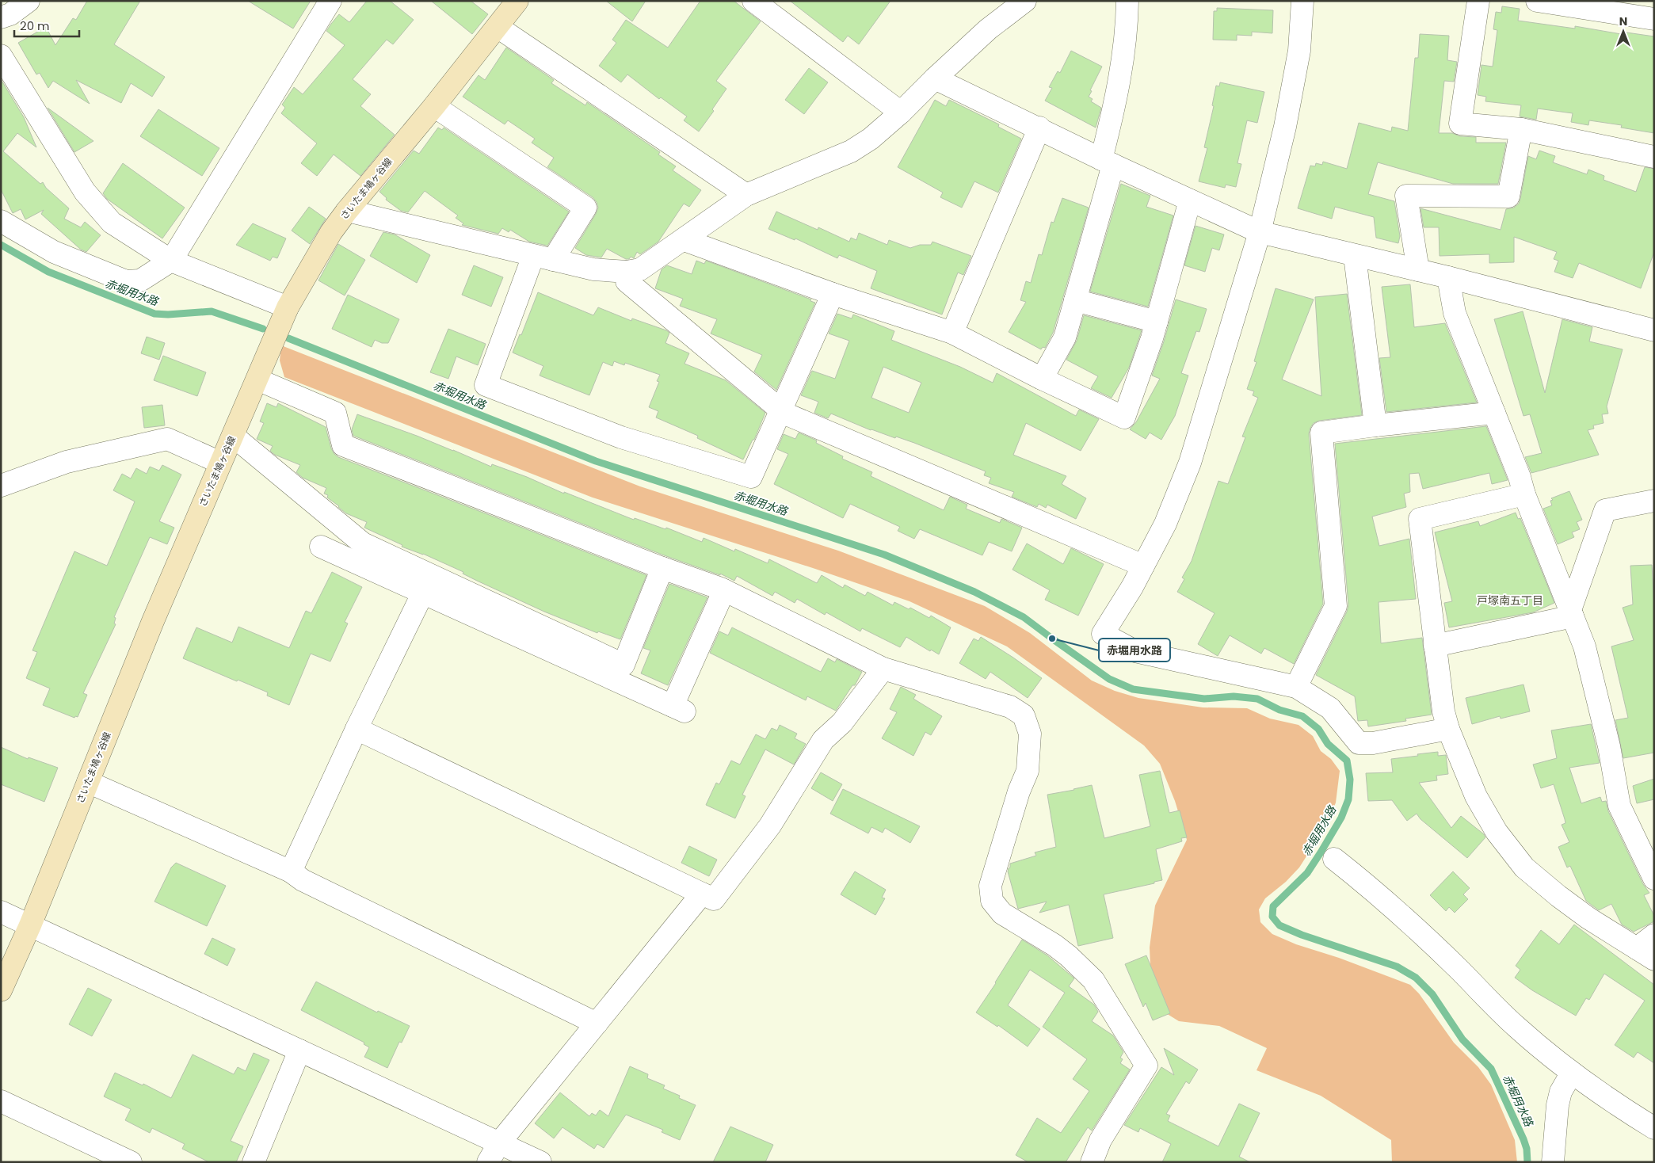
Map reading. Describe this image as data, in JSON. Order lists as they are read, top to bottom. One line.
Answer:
{"streets":{"main road":["さいたま鳩ヶ谷線"]},"districts":["戸塚南五丁目"],"water":["赤堀用水路"],"places":["赤堀用水路"],"scale_bar":"20 m","north":"top"}
